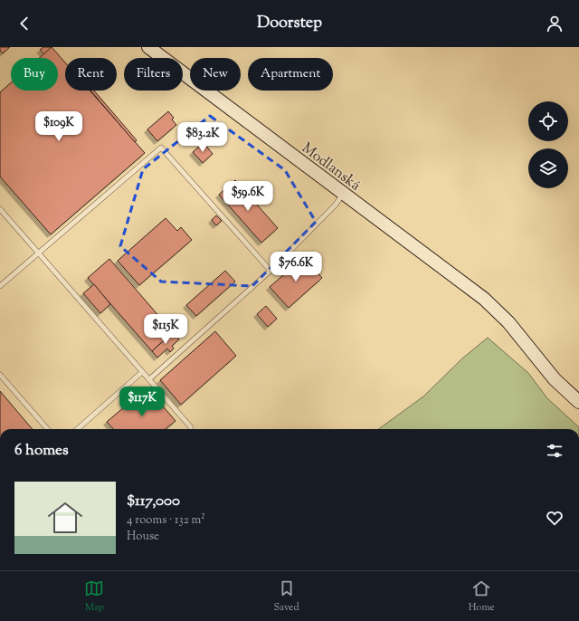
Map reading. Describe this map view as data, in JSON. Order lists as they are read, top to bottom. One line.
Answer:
{"streets":{"street":["Modlanská"]},"page":{"header":"Doorstep","chip":["Buy","Rent","Filters","New","Apartment"],"price":["$109K","$83.2K","$59.6K","$76.6K","$115K","$117K"],"heading":"6 homes","list":[{"name":"$117,000","note":"4 rooms · 132 m² · House"}],"tabs":["Map","Saved","Home"]}}
